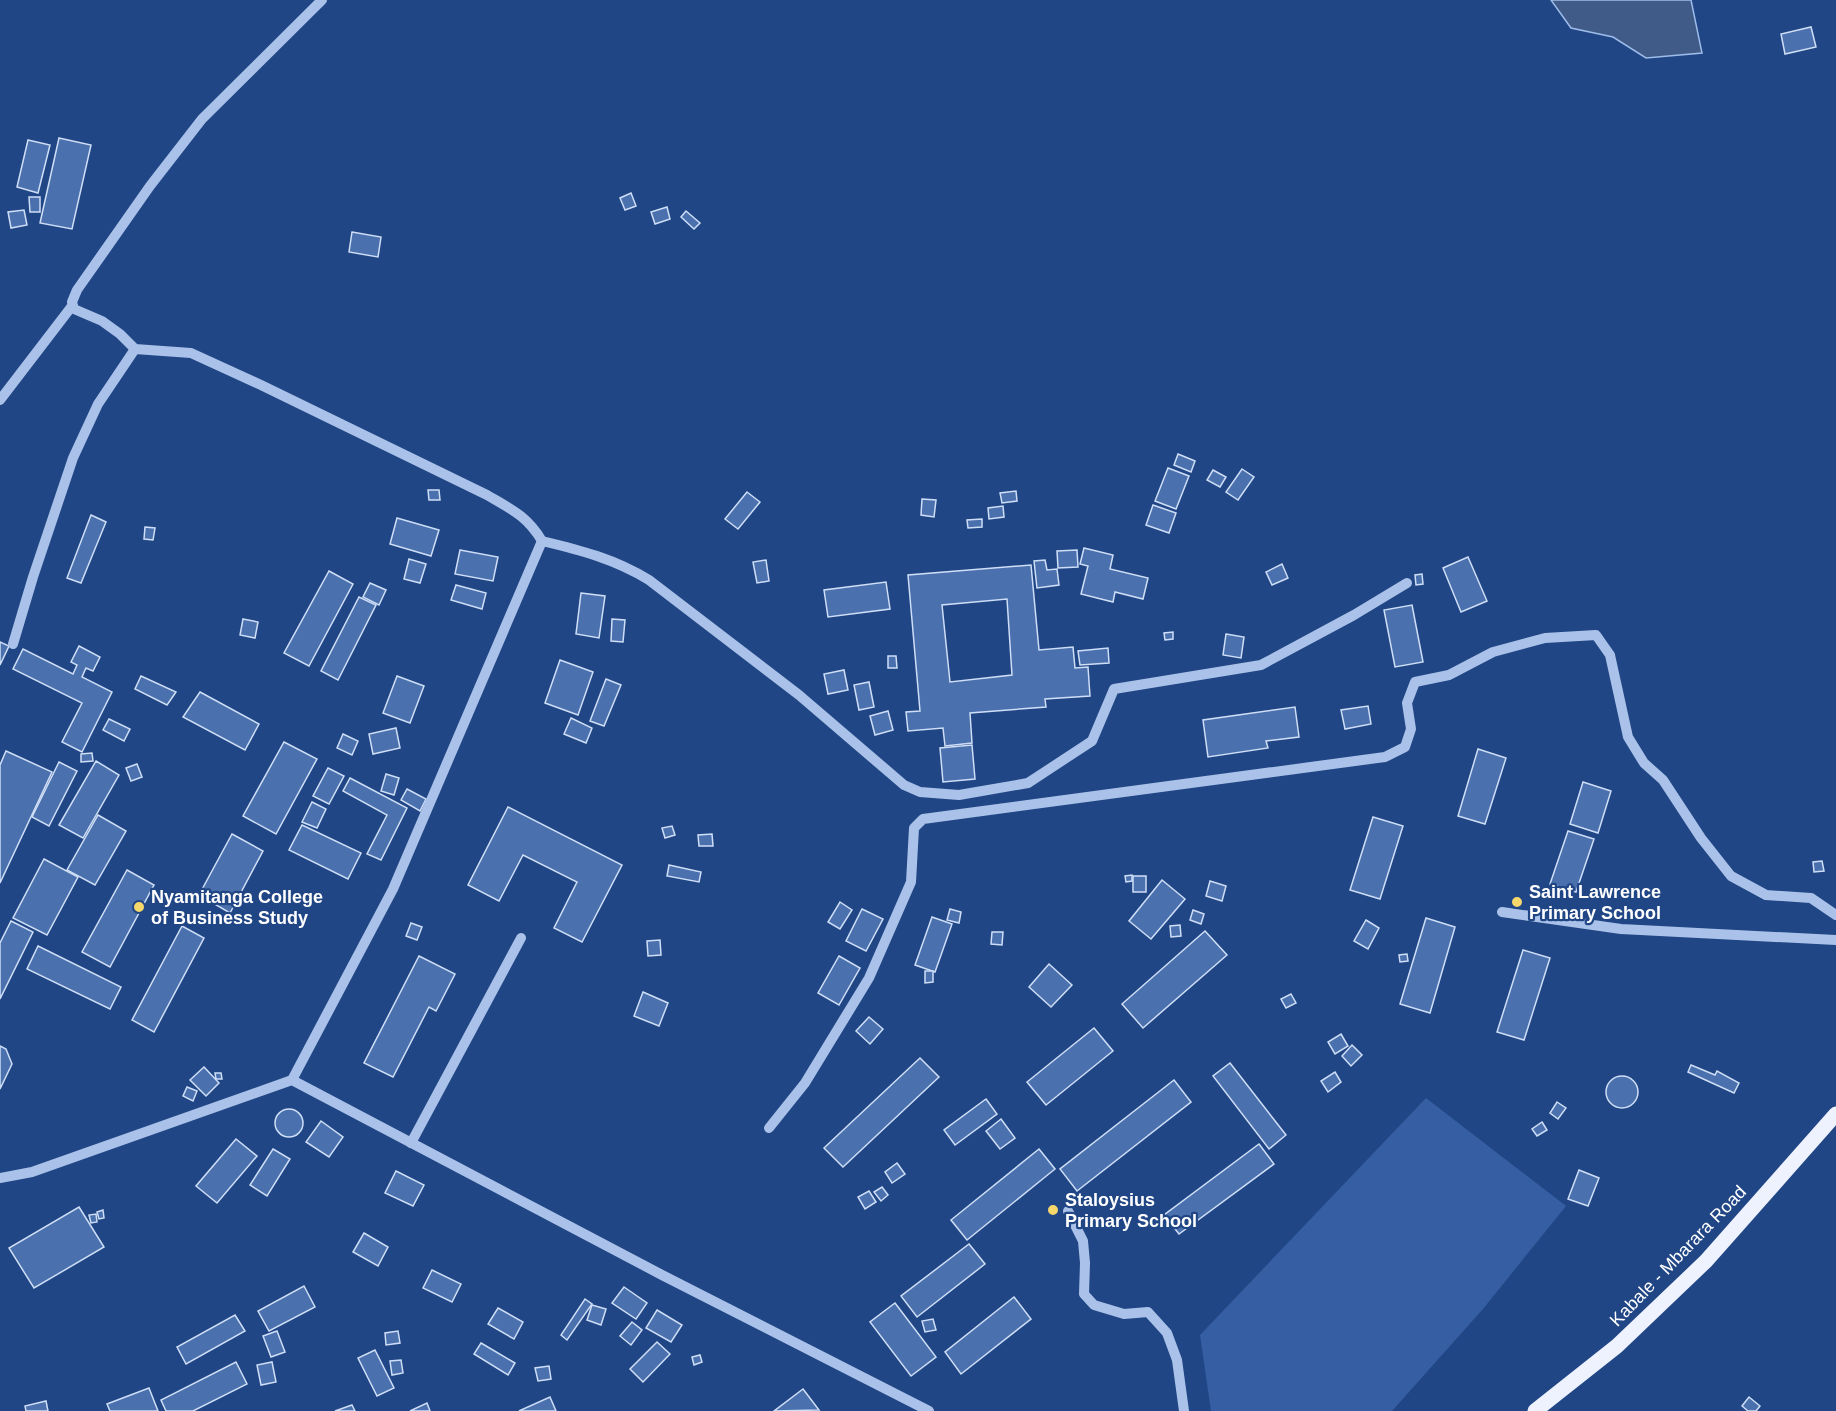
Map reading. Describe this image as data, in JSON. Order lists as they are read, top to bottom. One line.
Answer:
{"streets":{"main road":["Kabale - Mbarara Road"]},"places":["Saint Lawrence Primary School","Nyamitanga College of Business Study","Staloysius Primary School"]}
